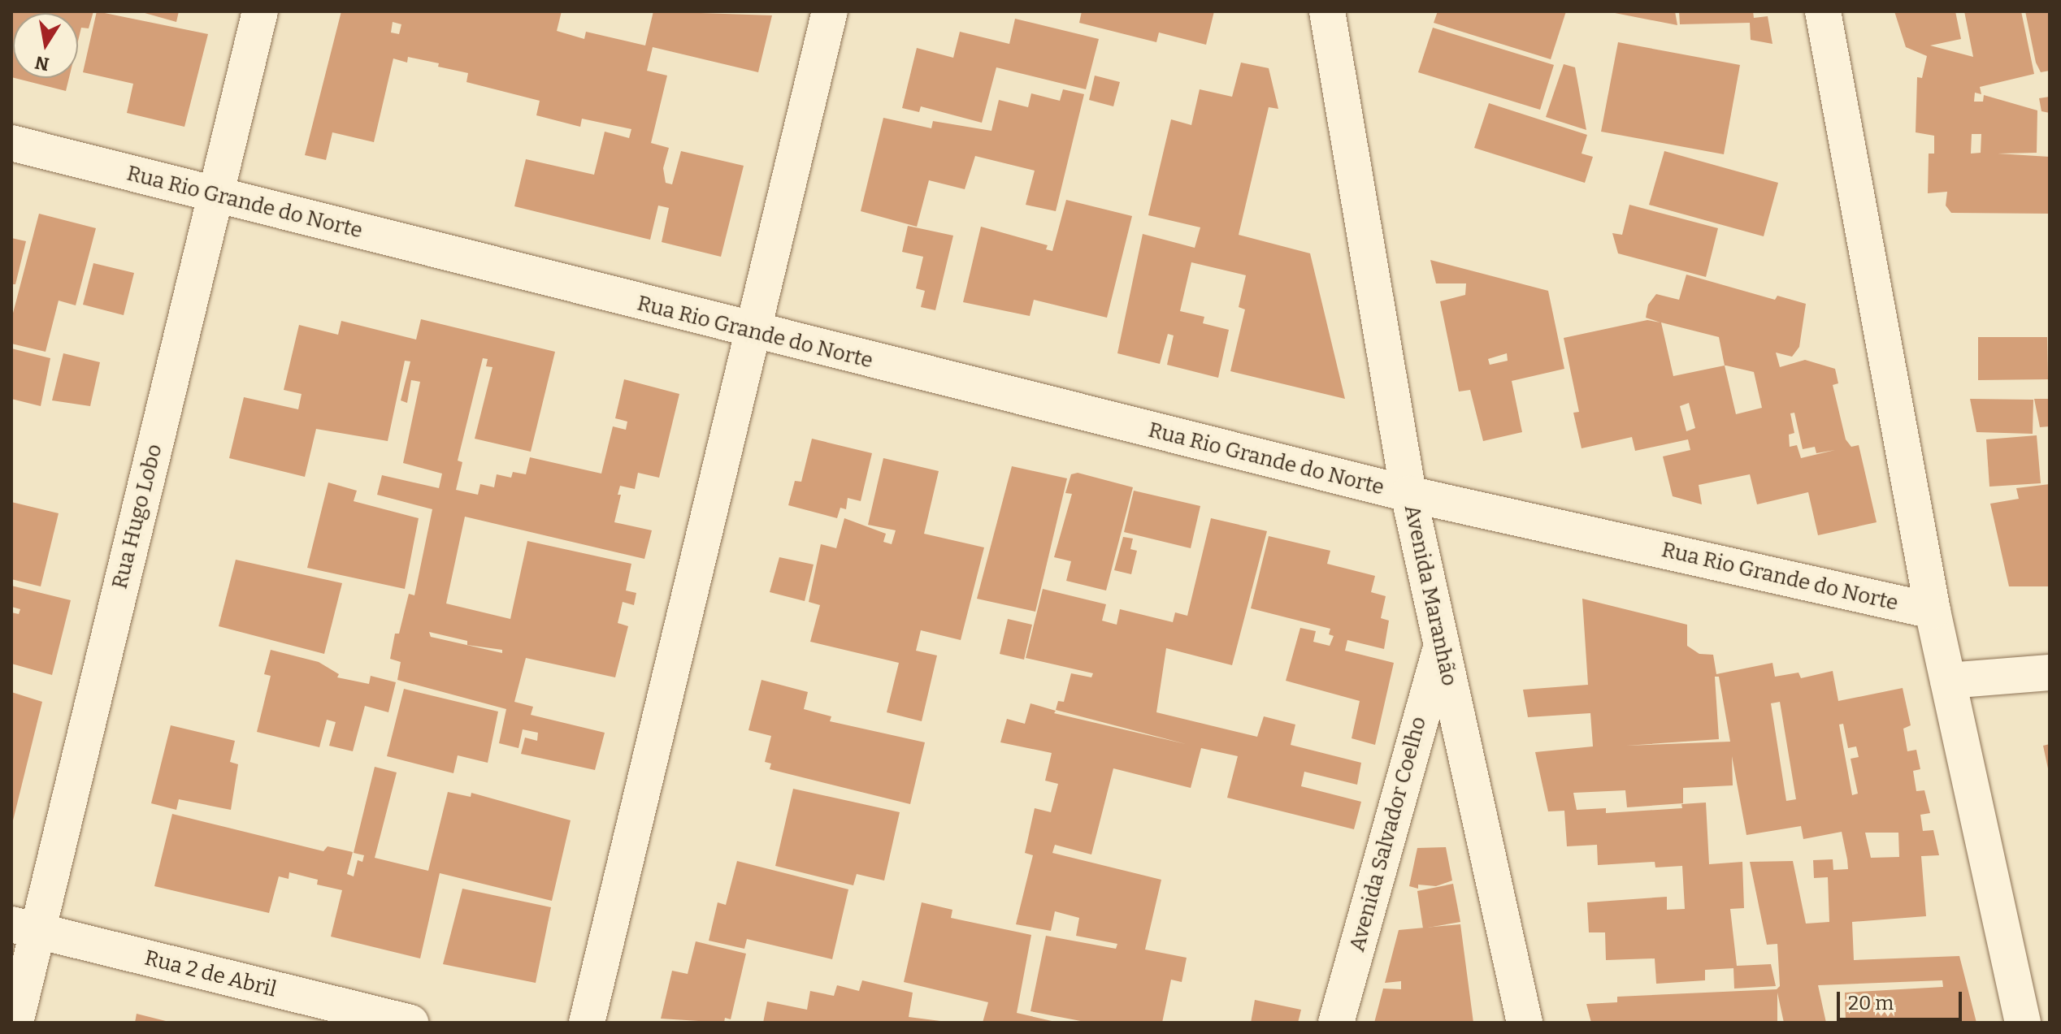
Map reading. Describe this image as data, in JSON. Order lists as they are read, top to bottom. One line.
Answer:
{"streets":{"street":["Rua Rio Grande do Norte","Rua Hugo Lobo","Avenida Maranhão","Avenida Salvador Coelho","Rua 2 de Abril"]},"crossings":[["Rua Rio Grande do Norte","Rua Hugo Lobo"],["Rua Rio Grande do Norte","Avenida Maranhão"],["Rua Hugo Lobo","Rua 2 de Abril"],["Avenida Maranhão","Avenida Salvador Coelho"]],"scale_bar":"20 m","north":"bottom"}
